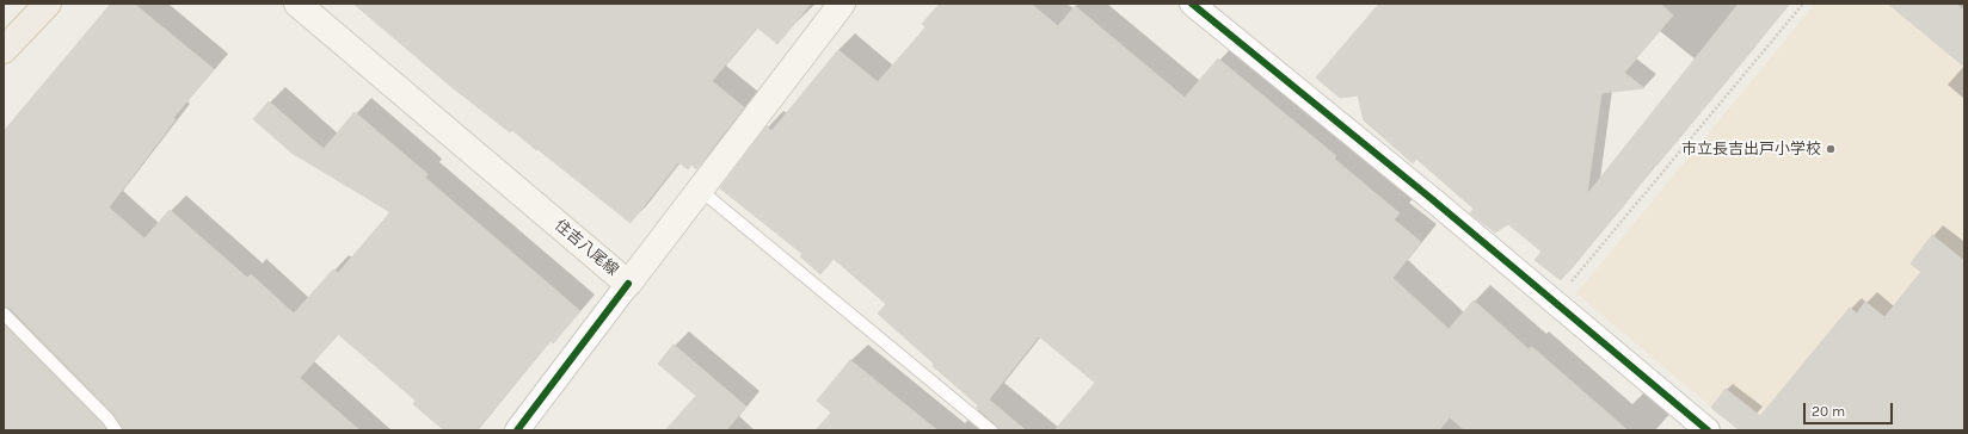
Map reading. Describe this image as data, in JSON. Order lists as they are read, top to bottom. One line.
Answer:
{"streets":{"main road":["住吉八尾線"]},"places":["市立長吉出戸小学校"],"scale_bar":"20 m"}
